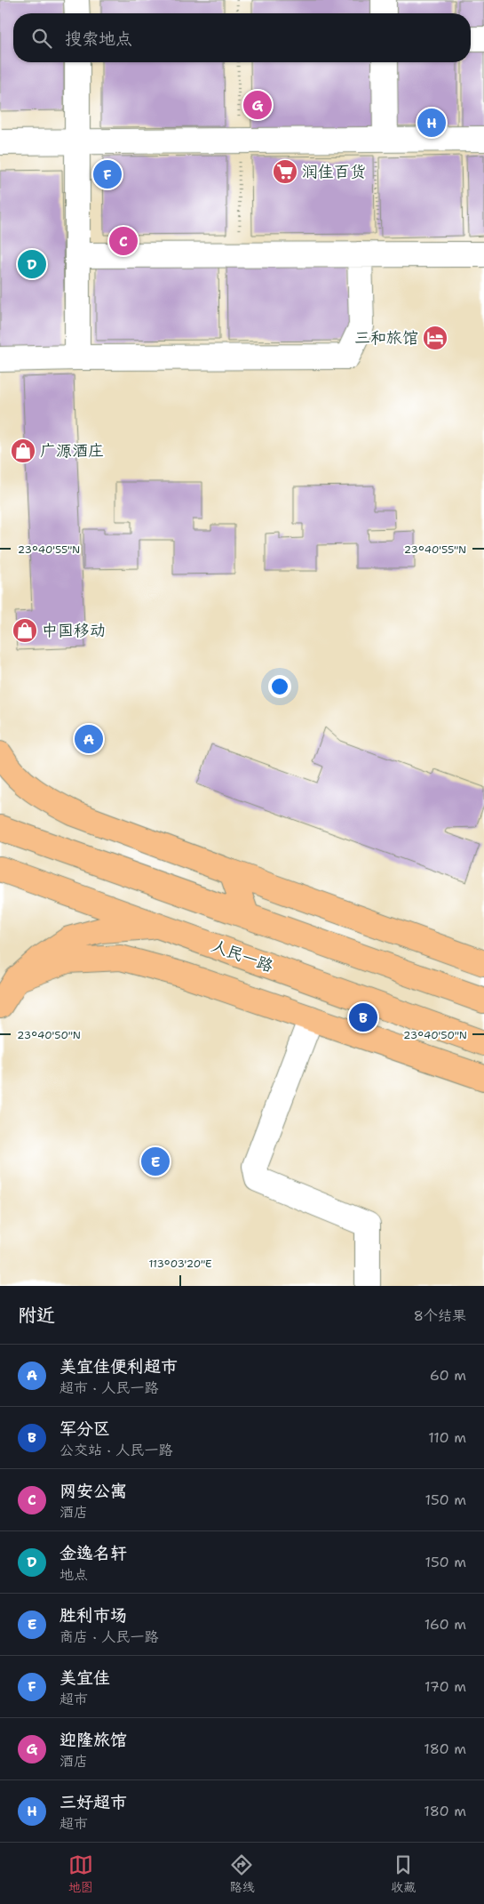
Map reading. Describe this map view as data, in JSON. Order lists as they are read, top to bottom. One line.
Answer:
{"streets":{"main road":["人民一路"]},"places":{"supermarket":["润佳百货"],"hotel":["三和旅馆"],"shop":["广源酒庄","中国移动"]},"page":{"search":"搜索地点","pins":["G","H","F","C","D","A","B","E"],"heading":["附近","8个结果"],"list":[{"mark":"A","name":"美宜佳便利超市","note":"超市 · 人民一路","value":"60 m"},{"mark":"B","name":"军分区","note":"公交站 · 人民一路","value":"110 m"},{"mark":"C","name":"网安公寓","note":"酒店","value":"150 m"},{"mark":"D","name":"金逸名轩","note":"地点","value":"150 m"},{"mark":"E","name":"胜利市场","note":"商店 · 人民一路","value":"160 m"},{"mark":"F","name":"美宜佳","note":"超市","value":"170 m"},{"mark":"G","name":"迎隆旅馆","note":"酒店","value":"180 m"},{"mark":"H","name":"三好超市","note":"超市","value":"180 m"}],"nav":["地图","路线","收藏"]},"coordinates":["23°40'55\"N","23°40'50\"N","113°03'20\"E"]}
